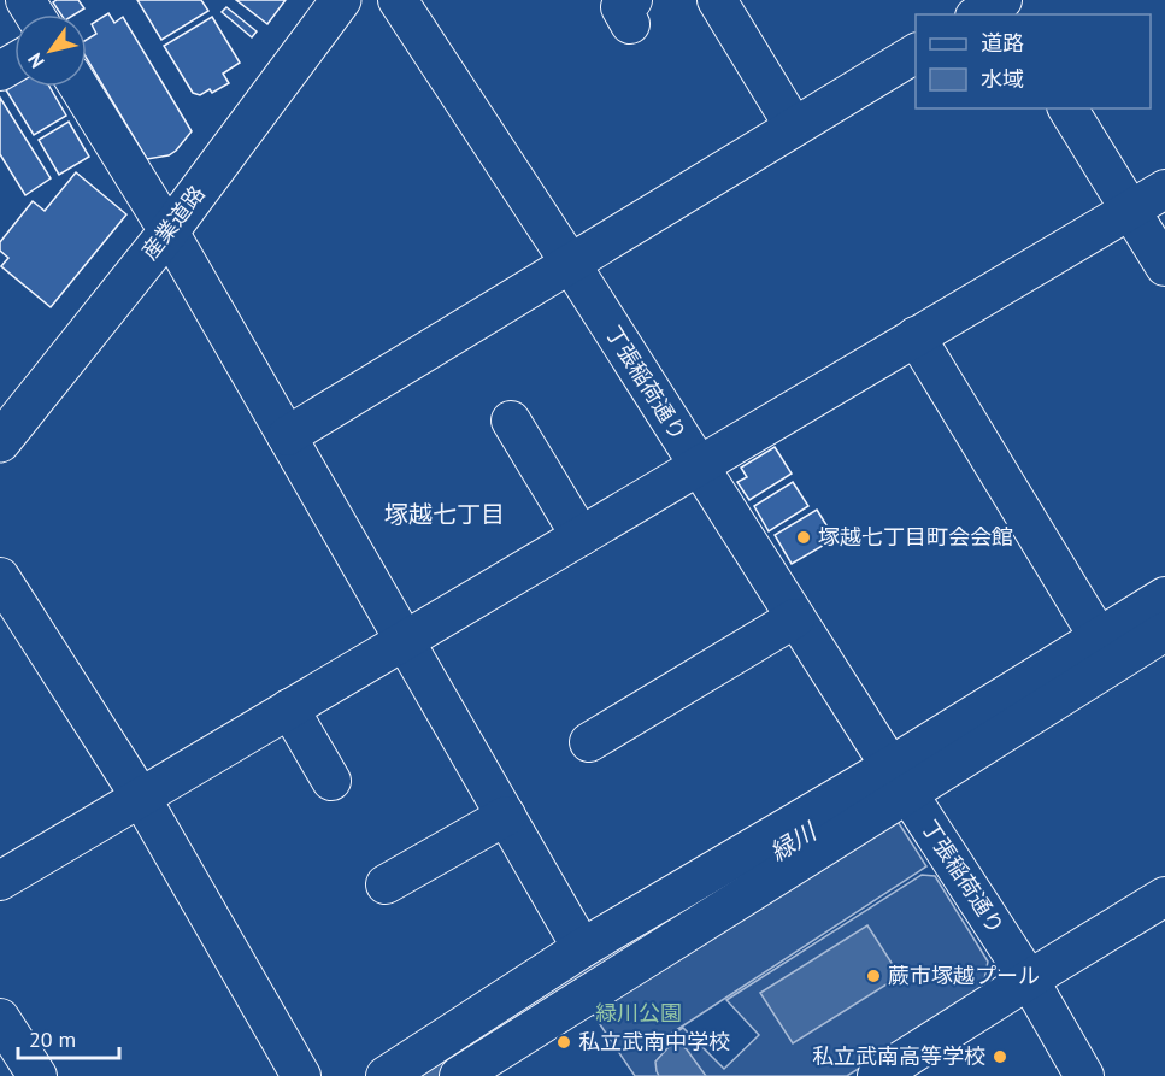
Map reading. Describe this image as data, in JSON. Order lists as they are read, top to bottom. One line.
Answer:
{"streets":{"main road":["産業道路"],"street":["丁張稲荷通り"]},"districts":["塚越七丁目"],"water":["緑川"],"parks":["緑川公園"],"places":["塚越七丁目町会会館","蕨市塚越プール","私立武南中学校","私立武南高等学校"],"legend":["道路","水域"],"scale_bar":"20 m","north":"bottom left"}
